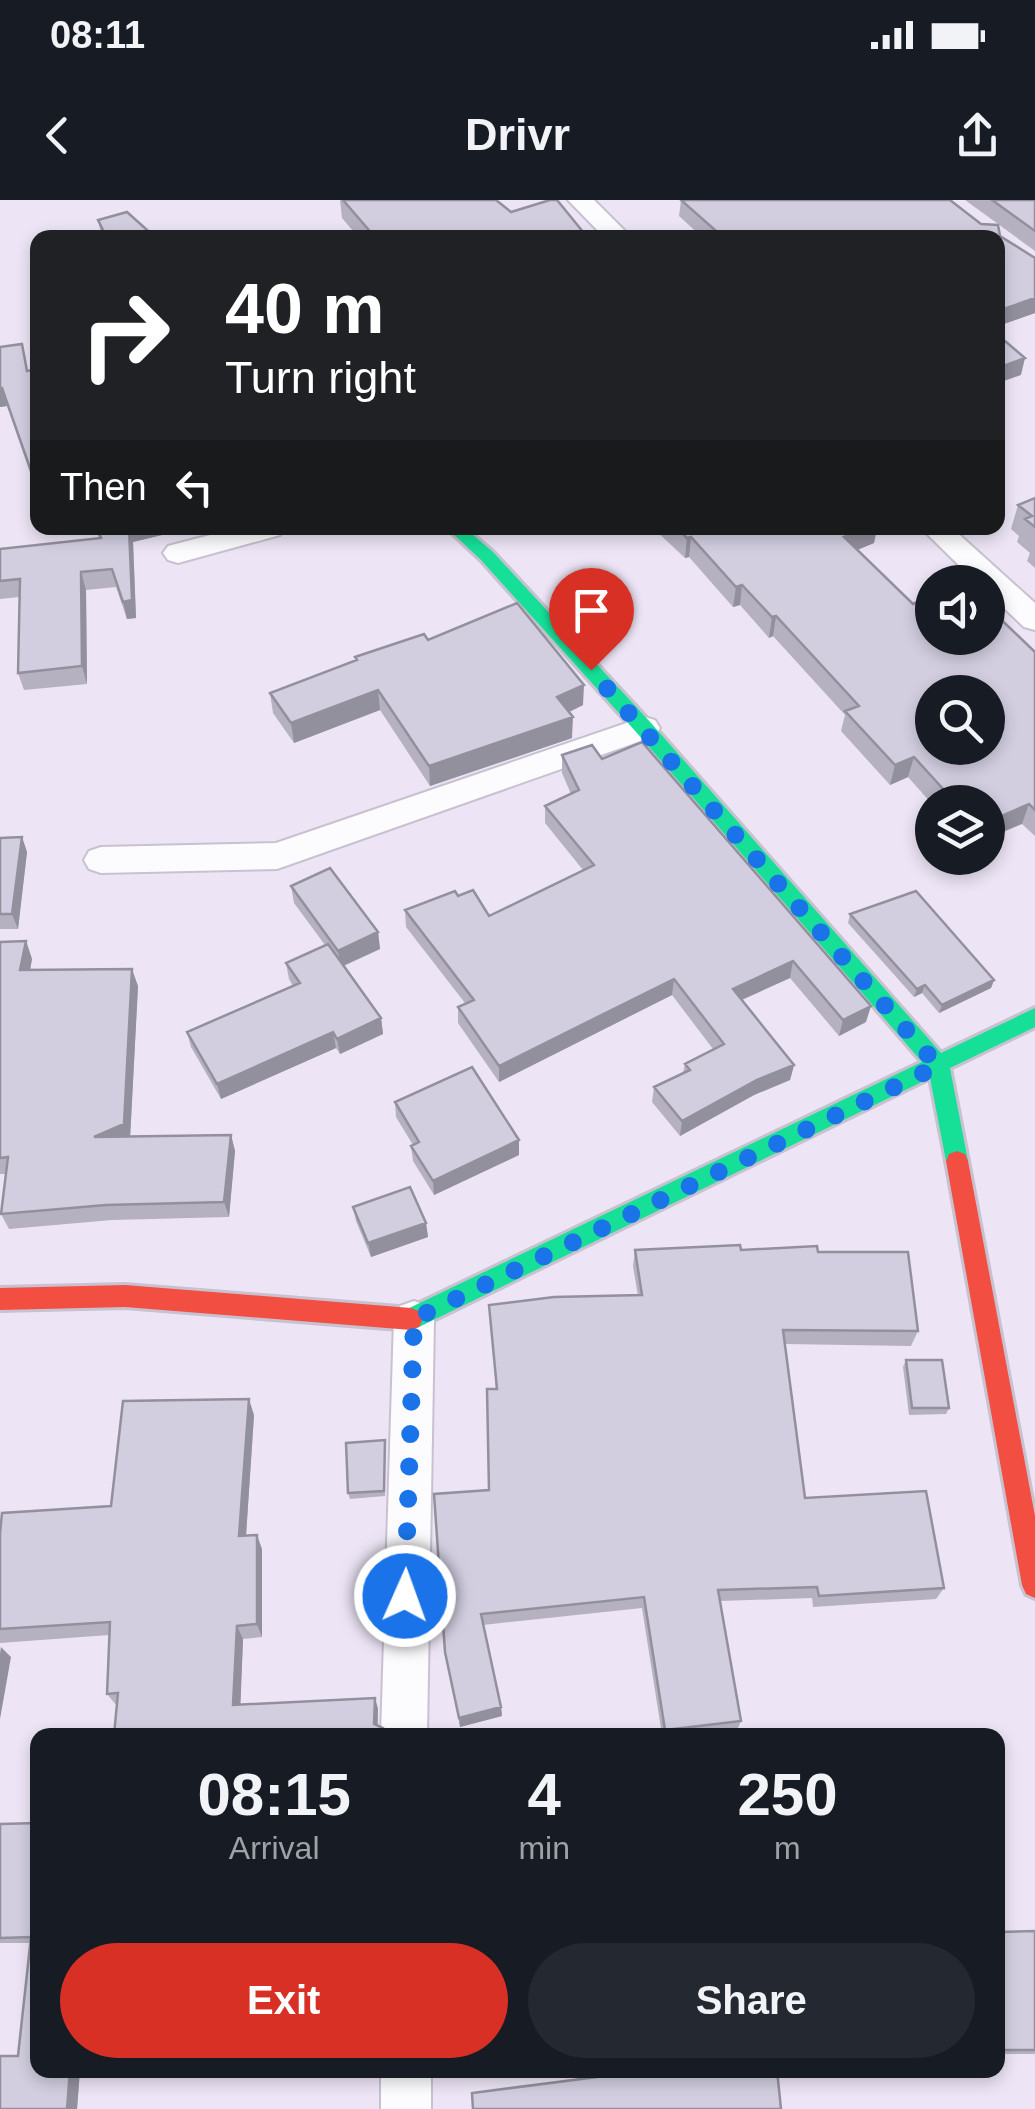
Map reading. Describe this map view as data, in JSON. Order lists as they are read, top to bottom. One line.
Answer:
{"page":{"status":"08:11","header":"Drivr","turn":["40 m","Turn right"],"then":"Then","eta":["08:15","Arrival","4","min","250","m"],"buttons":["Exit","Share"]}}
